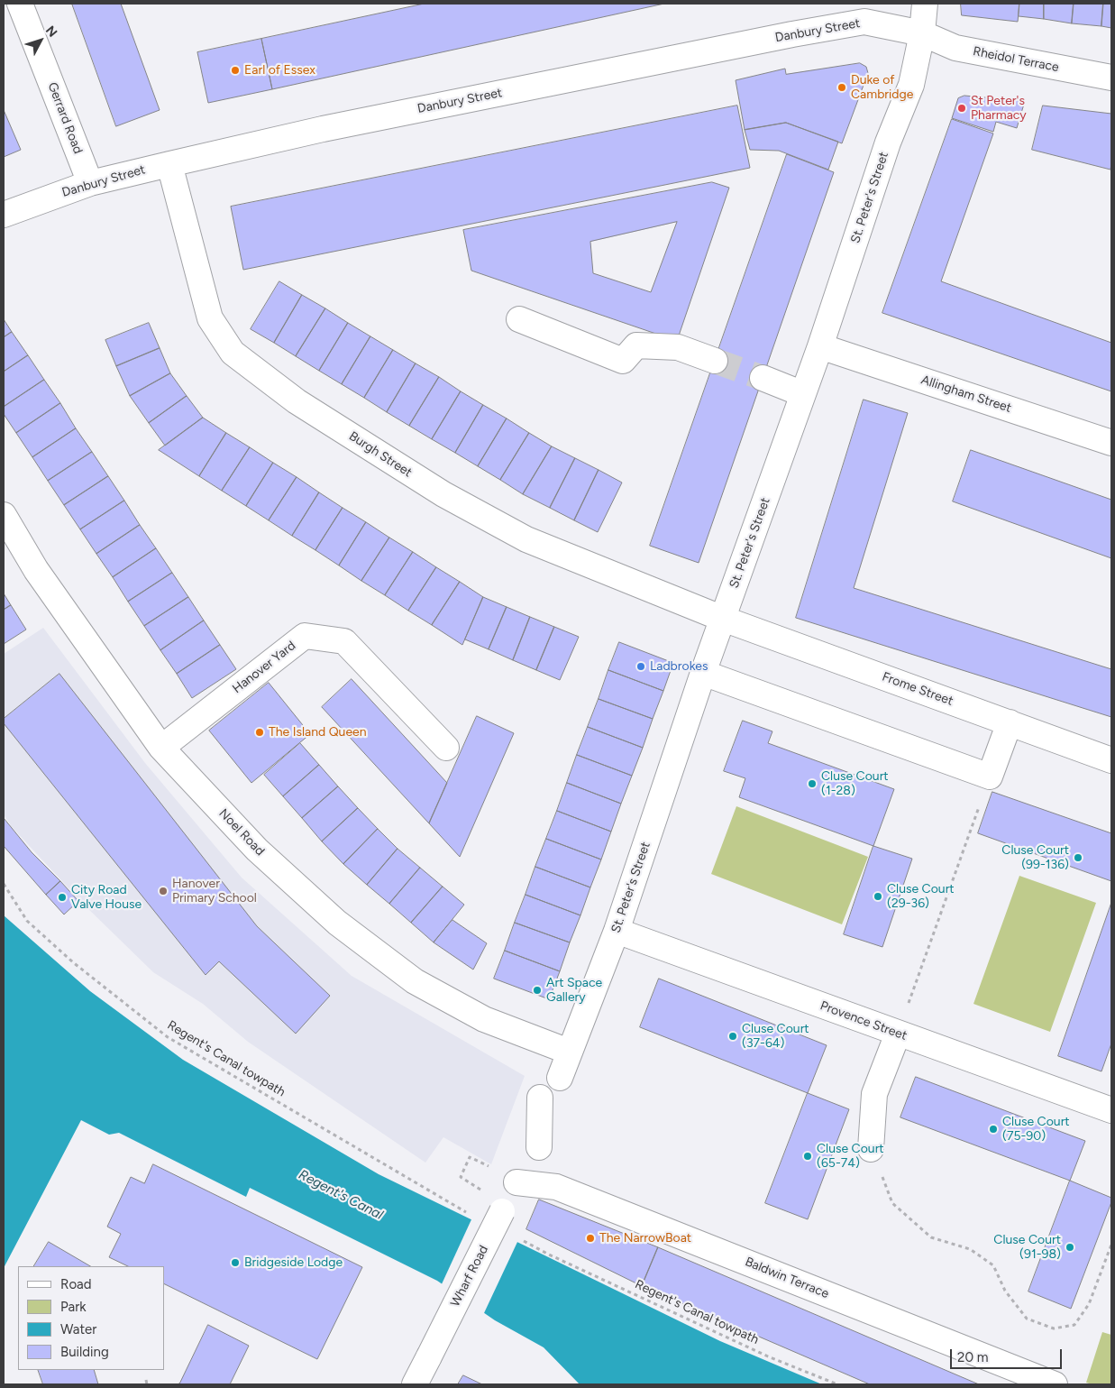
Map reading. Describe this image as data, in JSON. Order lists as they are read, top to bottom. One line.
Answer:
{"streets":{"street":["Danbury Street","Rheidol Terrace","Gerrard Road","St. Peter's Street","Allingham Street","Burgh Street","Hanover Yard","Frome Street","Noel Road","Provence Street","Wharf Road","Baldwin Terrace"],"path":["Regent's Canal towpath"]},"crossings":[["Danbury Street","Rheidol Terrace"],["Danbury Street","Gerrard Road"],["Danbury Street","St. Peter's Street"],["Danbury Street","Burgh Street"],["Rheidol Terrace","St. Peter's Street"],["St. Peter's Street","Allingham Street"],["St. Peter's Street","Burgh Street"],["St. Peter's Street","Frome Street"],["St. Peter's Street","Noel Road"],["St. Peter's Street","Provence Street"],["Burgh Street","Frome Street"],["Hanover Yard","Noel Road"],["Wharf Road","Baldwin Terrace"]],"water":["Regent's Canal"],"places":["Earl of Essex","Duke of Cambridge","St Peter's Pharmacy","Ladbrokes","The Island Queen","Cluse Court (1-28)","Cluse Court (99-136)","Hanover Primary School","Cluse Court (29-36)","City Road Valve House","Art Space Gallery","Cluse Court (37-64)","Cluse Court (75-90)","Cluse Court (65-74)","The NarrowBoat","Cluse Court (91-98)","Bridgeside Lodge"],"legend":["Road","Park","Water","Building"],"scale_bar":"20 m","north":"top right"}
